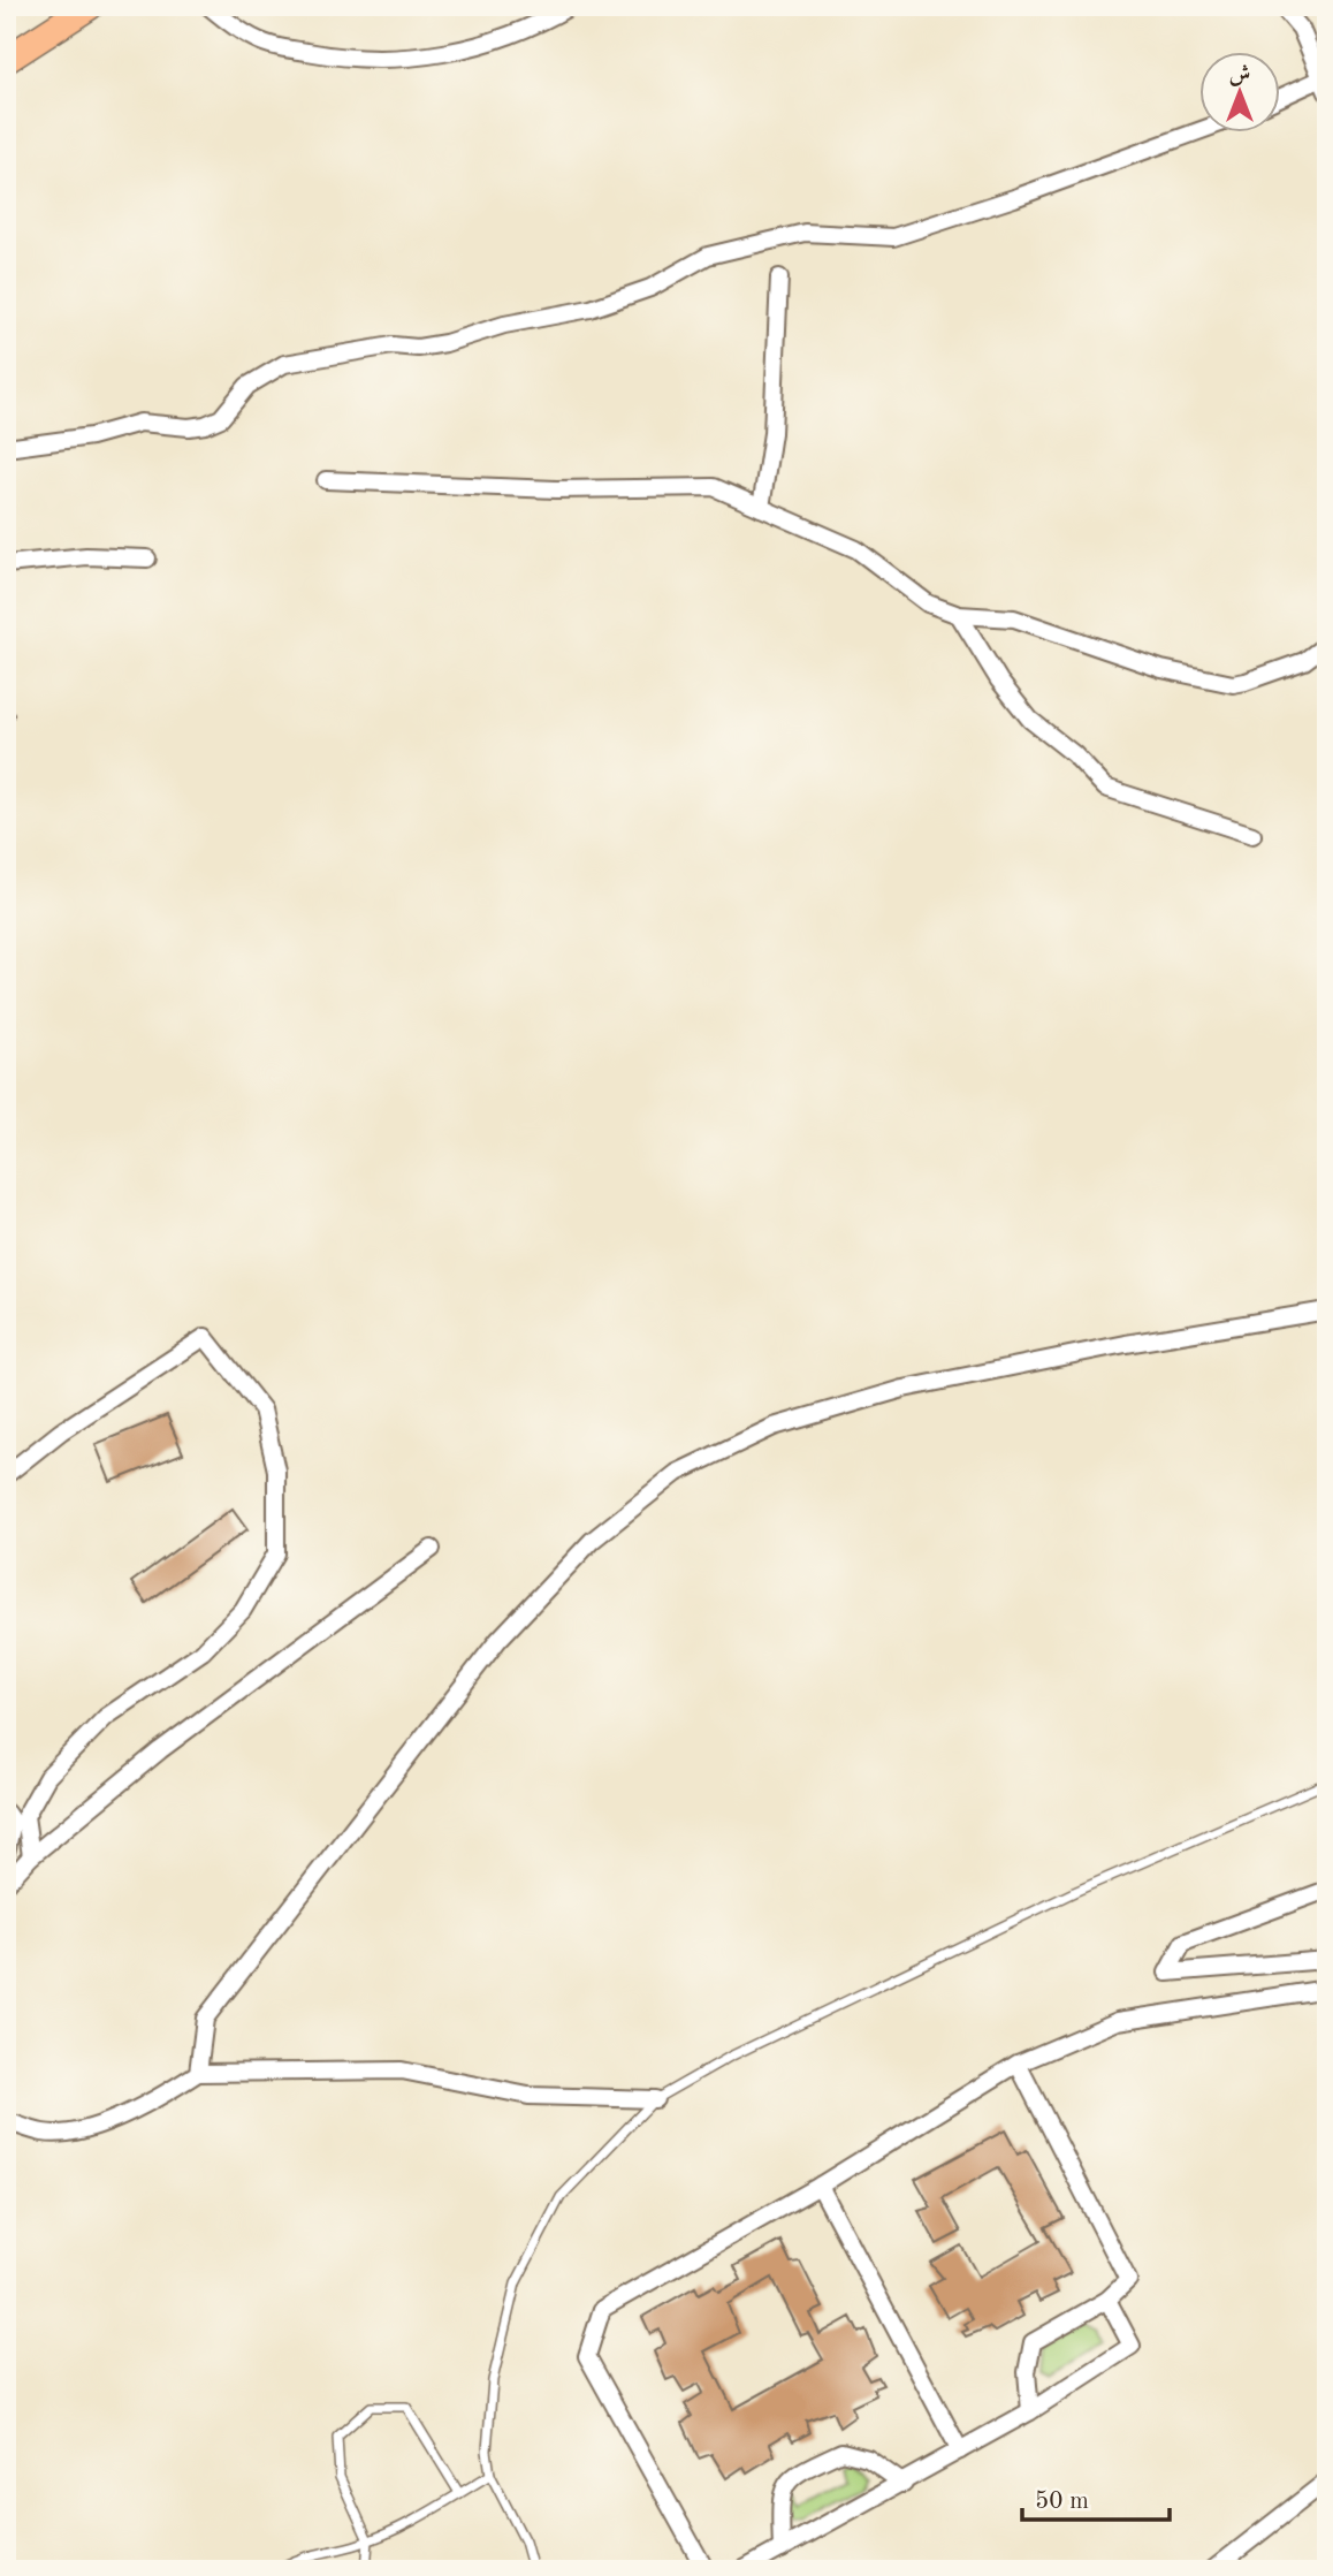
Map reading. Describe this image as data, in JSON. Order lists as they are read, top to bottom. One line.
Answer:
{"scale_bar":"50 m","north":"top"}
